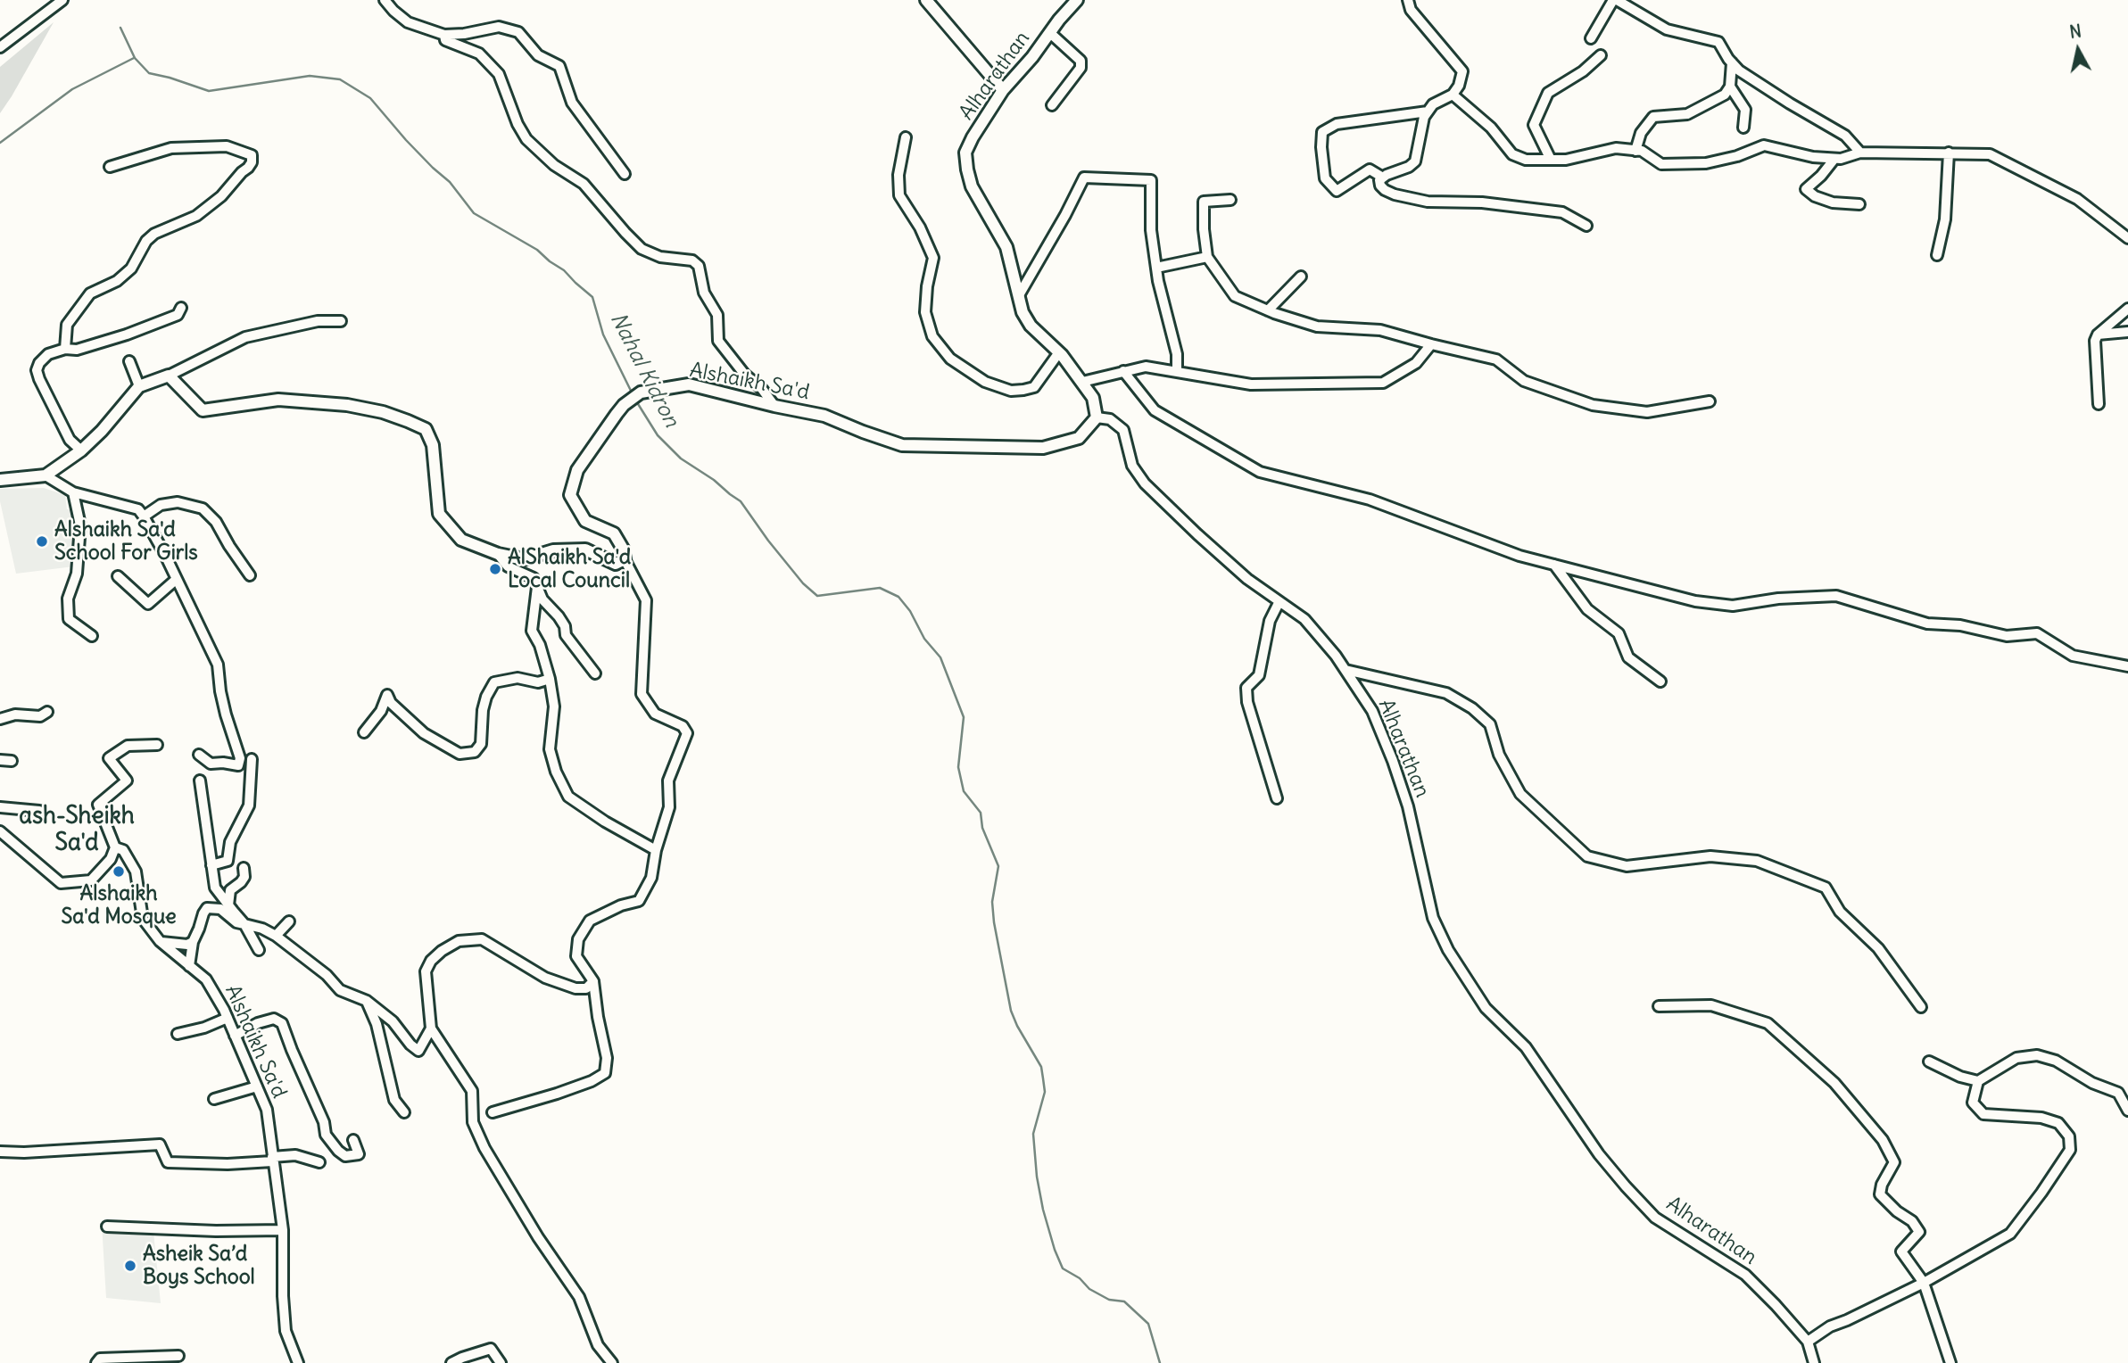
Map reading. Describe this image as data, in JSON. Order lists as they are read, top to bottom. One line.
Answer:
{"streets":{"street":["Alharathan","Alshaikh Sa'd"]},"crossings":[["Alharathan","Alshaikh Sa'd"]],"districts":["ash-Sheikh Sa'd"],"water":["Nahal Kidron"],"places":["Alshaikh Sa'd School For Girls","AlShaikh Sa'd Local Council","Alshaikh Sa'd Mosque","Asheik Sa’d Boys School"],"north":"top"}
